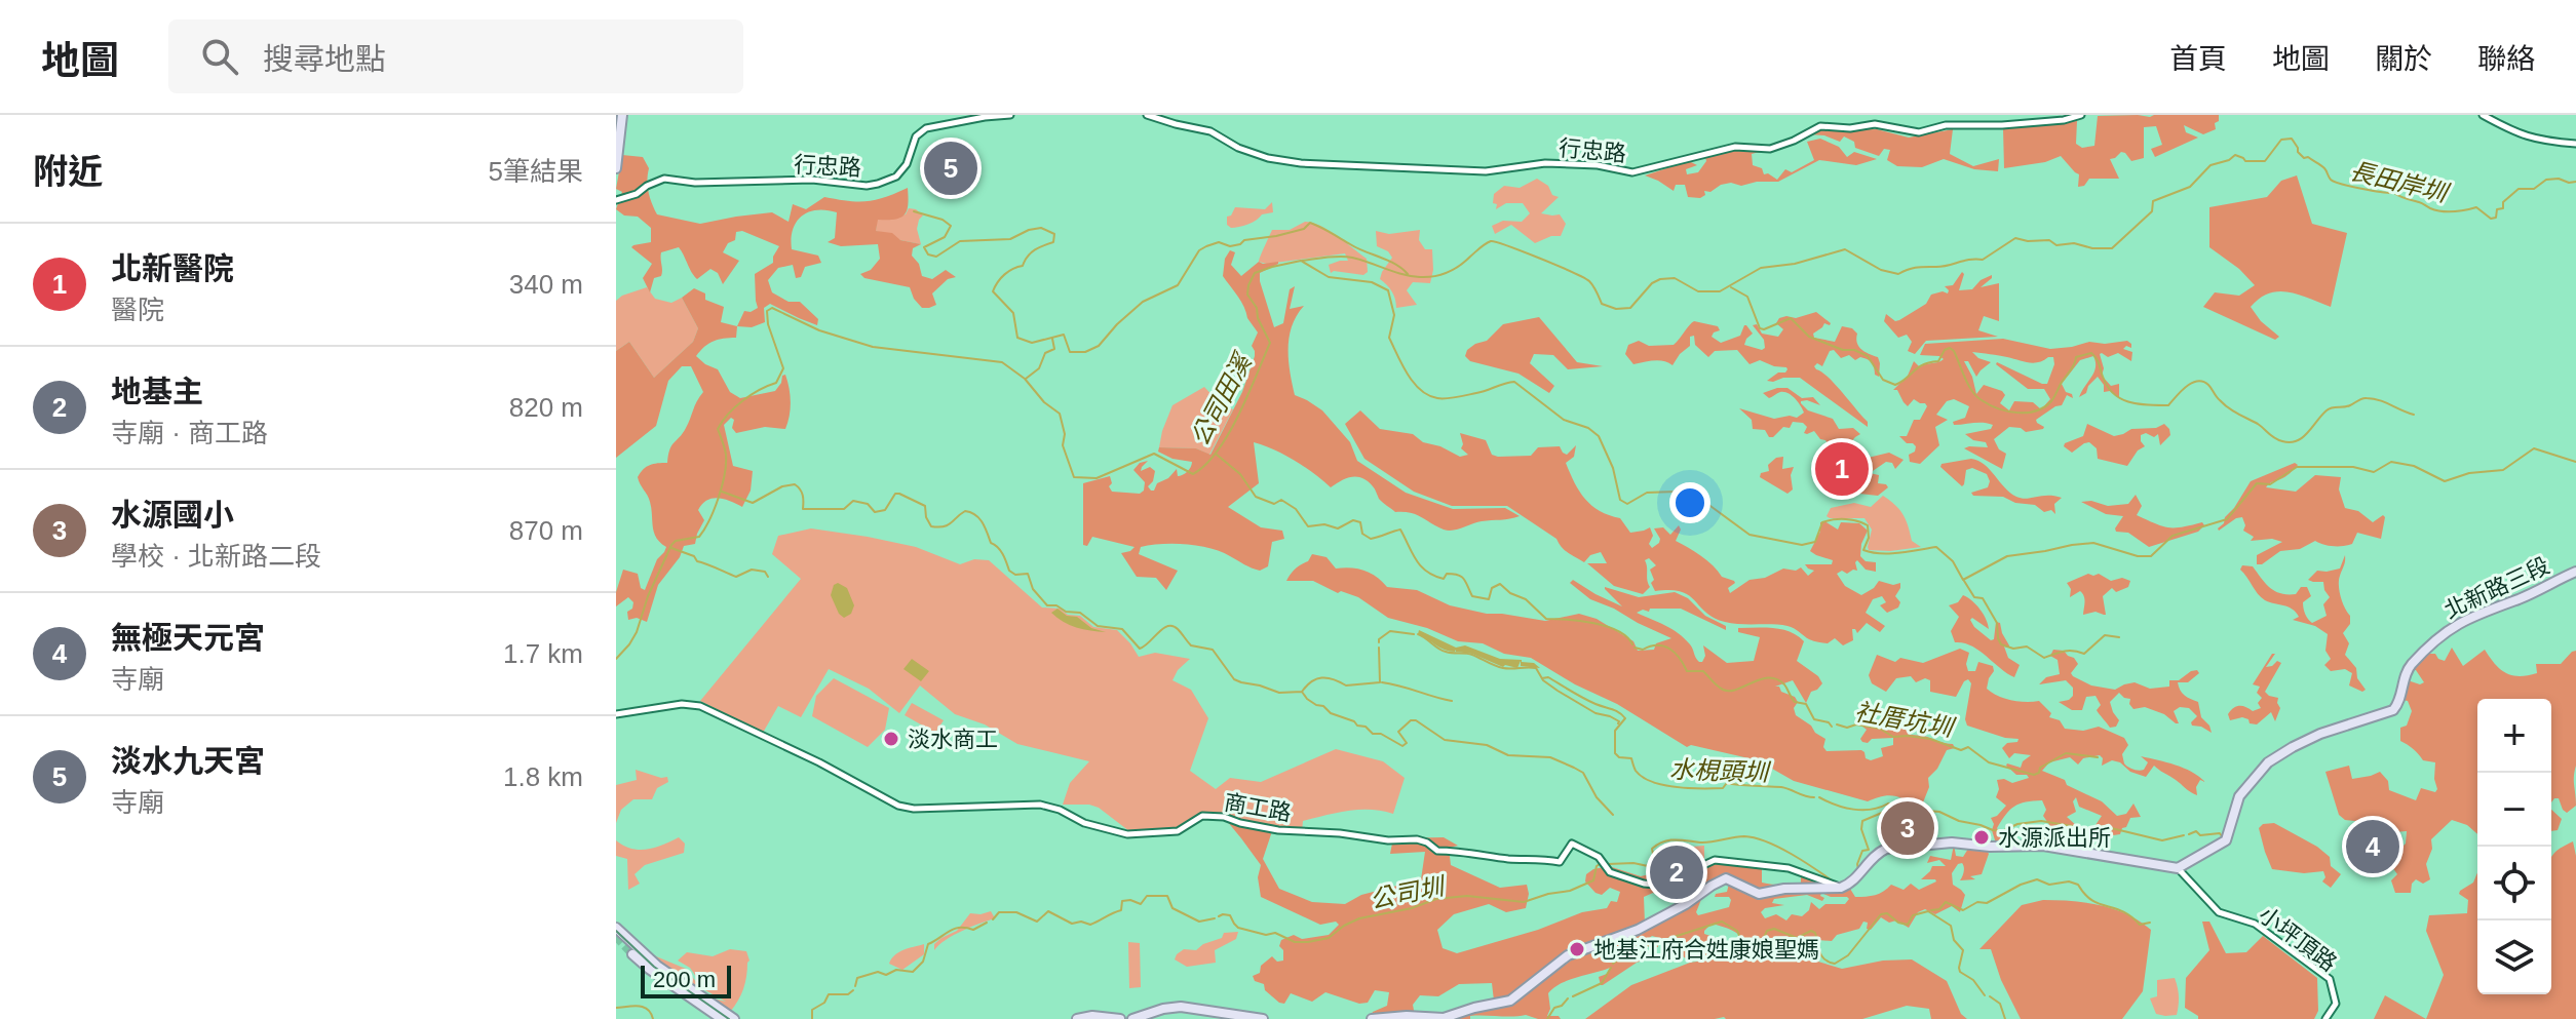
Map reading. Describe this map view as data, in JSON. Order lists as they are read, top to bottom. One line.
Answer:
{"streets":{"main road":["北新路三段"],"street":["行忠路","商工路","小坪頂路"]},"crossings":[["北新路三段","小坪頂路"]],"water":["長田岸圳","公司田溪","社厝坑圳","水梘頭圳","公司圳"],"places":["淡水商工","水源派出所","地基江府合姓康娘聖媽"],"scale_bar":"200 m","page":{"header":"地圖","search":"搜尋地點","nav":["首頁","地圖","關於","聯絡"],"heading":["附近","5筆結果"],"pins":["5","1","3","4","2"],"list":[{"mark":"1","name":"北新醫院","note":"醫院","value":"340 m"},{"mark":"2","name":"地基主","note":"寺廟 · 商工路","value":"820 m"},{"mark":"3","name":"水源國小","note":"學校 · 北新路二段","value":"870 m"},{"mark":"4","name":"無極天元宮","note":"寺廟","value":"1.7 km"},{"mark":"5","name":"淡水九天宮","note":"寺廟","value":"1.8 km"}],"map_buttons":["+","−"],"scale":"200 m"}}
